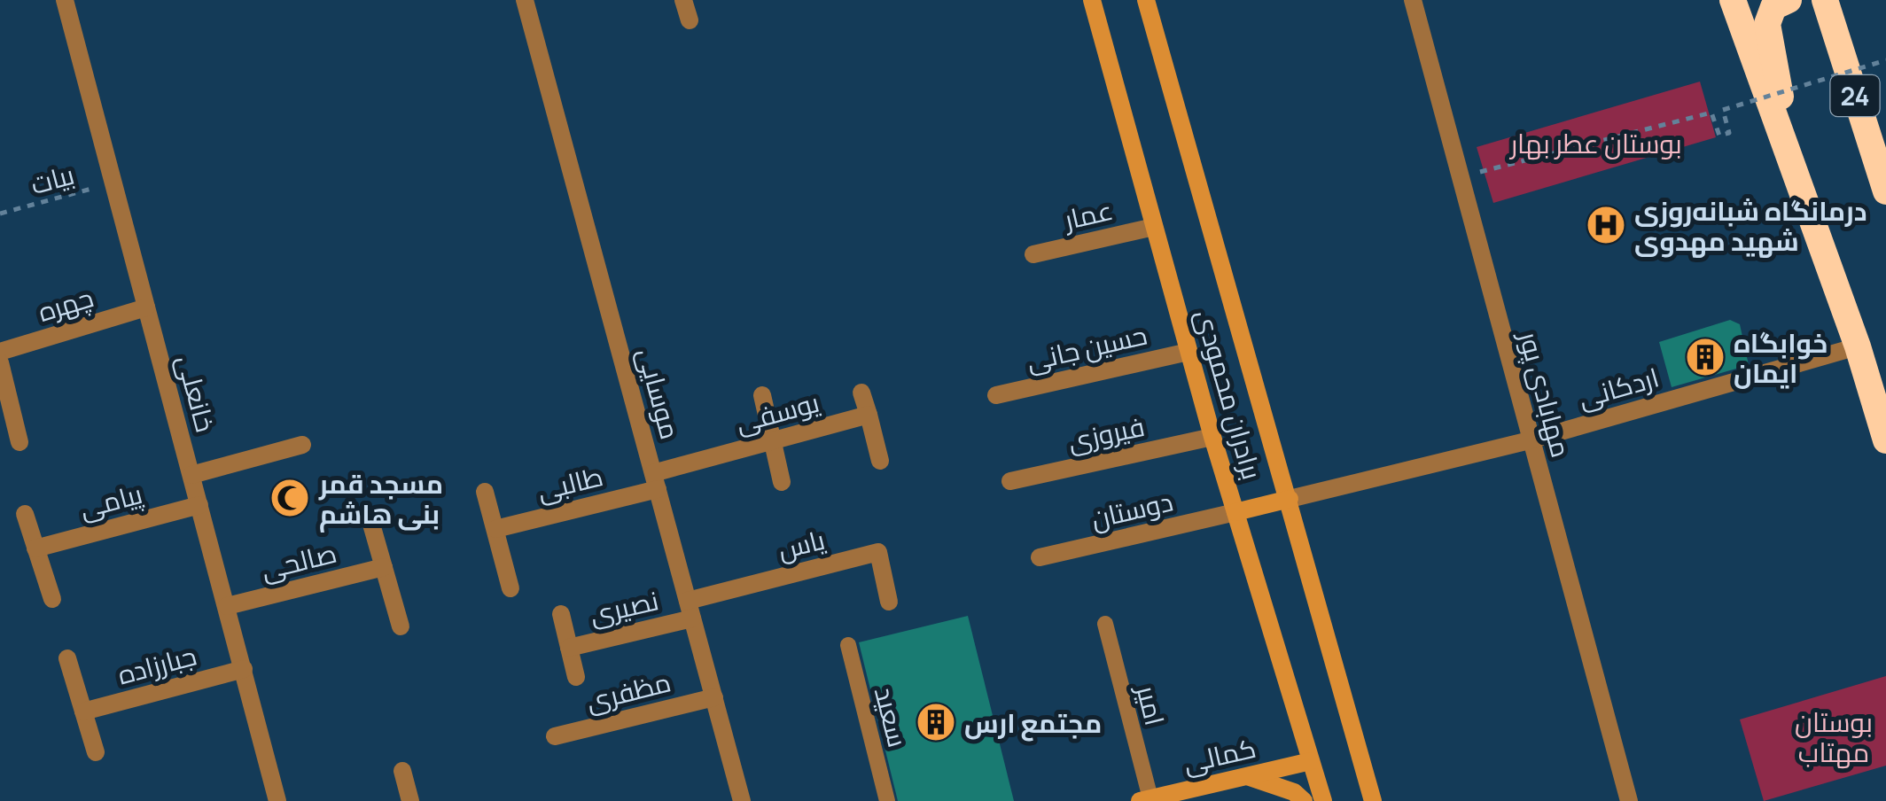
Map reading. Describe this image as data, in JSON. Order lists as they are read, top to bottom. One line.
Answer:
{"streets":{"highway":["24"],"main road":["برادران محمودی","کمالی"],"street":["عمار","چهره","حسین جانی","اردکانی","خانعلی","موسایی","مهابادی پور","یوسفی","فیروزی","طالبی","پیامی","دوستان","یاس","صالحی","نصیری","جبارزاده","مظفری"],"lane":["امیر","سعید"],"path":["بیات"]},"crossings":[["بیات","خانعلی"],["عمار","برادران محمودی"],["چهره","خانعلی"],["حسین جانی","برادران محمودی"],["اردکانی","برادران محمودی"],["اردکانی","مهابادی پور"],["خانعلی","پیامی"],["خانعلی","صالحی"],["خانعلی","جبارزاده"],["موسایی","یوسفی"],["موسایی","طالبی"],["موسایی","یاس"],["موسایی","نصیری"],["موسایی","مظفری"],["برادران محمودی","فیروزی"],["برادران محمودی","دوستان"],["برادران محمودی","کمالی"],["یوسفی","طالبی"],["یاس","نصیری"],["امیر","کمالی"]],"parks":["بوستان عطر بهار","بوستان مهتاب"],"places":{"hospital":["درمانگاه شبانه‌روزی شهید مهدوی"],"building":["خوابگاه ایمان","مجتمع ارس"],"mosque":["مسجد قمر بنی هاشم"]}}
